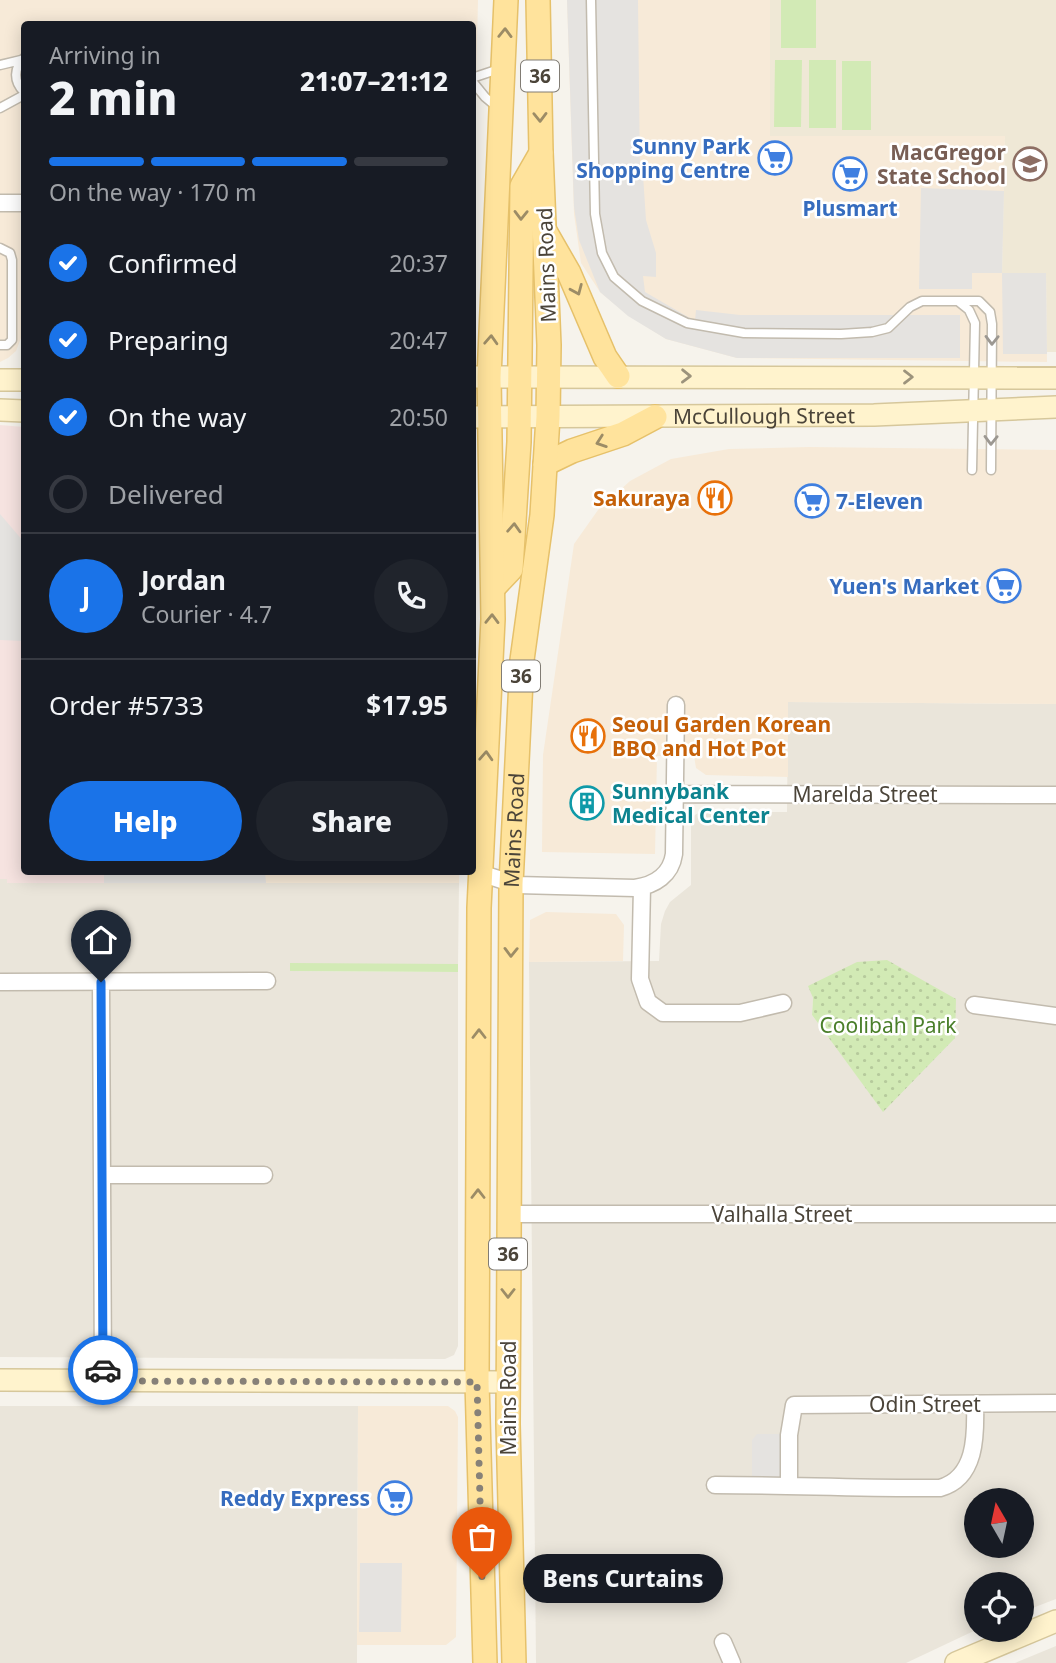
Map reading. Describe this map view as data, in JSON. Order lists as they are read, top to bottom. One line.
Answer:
{"streets":{"main road":["36","Mains Road","McCullough Street"],"street":["Marelda Street","Valhalla Street","Odin Street"]},"crossings":[["Mains Road","McCullough Street"],["Mains Road","Valhalla Street"]],"parks":["Coolibah Park"],"places":{"supermarket":["Sunny Park Shopping Centre","Plusmart","7-Eleven","Yuen's Market","Reddy Express"],"school or university":["MacGregor State School"],"restaurant":["Sakuraya","Seoul Garden Korean BBQ and Hot Pot"],"building":["Sunnybank Medical Center"],"other":["Bens Curtains"]},"north":"top","page":{"heading":["2 min","Arriving in","21:07–21:12"],"panel":["Jordan","Courier · 4.7","Order #5733","$17.95"],"bar":"On the way · 170 m","list":[["Confirmed","20:37"],["Preparing","20:47"],["On the way","20:50"],"Delivered"],"round":"J","buttons":["Help","Share"],"bubble":"Bens Curtains"}}
